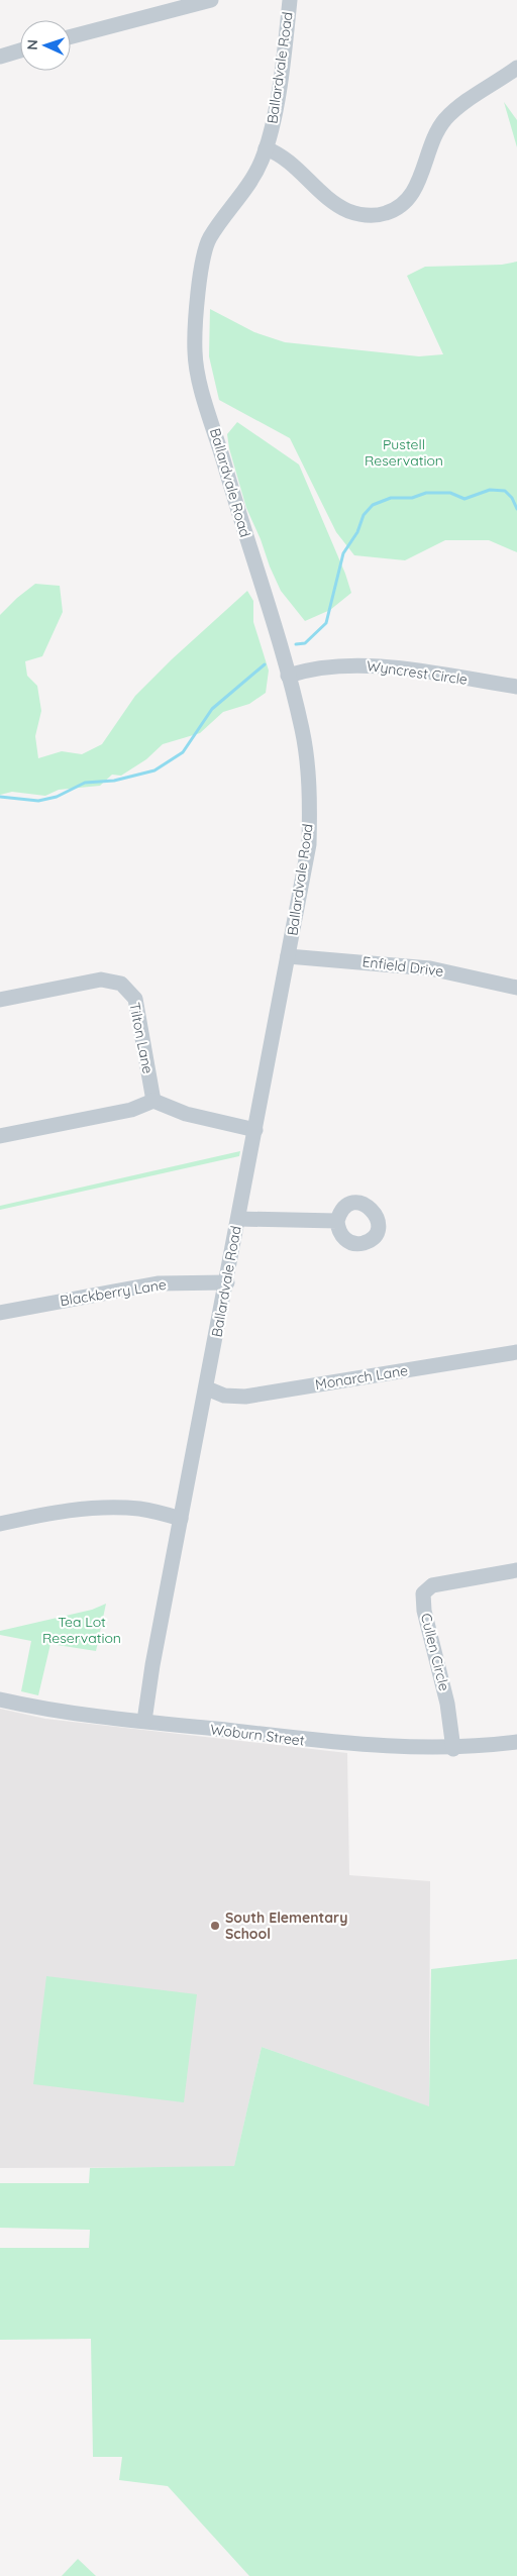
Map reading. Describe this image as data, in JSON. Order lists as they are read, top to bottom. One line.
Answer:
{"streets":{"street":["Ballardvale Road","Wyncrest Circle","Enfield Drive","Tilton Lane","Blackberry Lane","Monarch Lane","Cullen Circle","Woburn Street"]},"crossings":[["Ballardvale Road","Wyncrest Circle"],["Ballardvale Road","Enfield Drive"],["Ballardvale Road","Blackberry Lane"],["Ballardvale Road","Monarch Lane"],["Ballardvale Road","Woburn Street"],["Cullen Circle","Woburn Street"]],"parks":["Pustell Reservation","Tea Lot Reservation"],"places":["South Elementary School"],"north":"left"}
